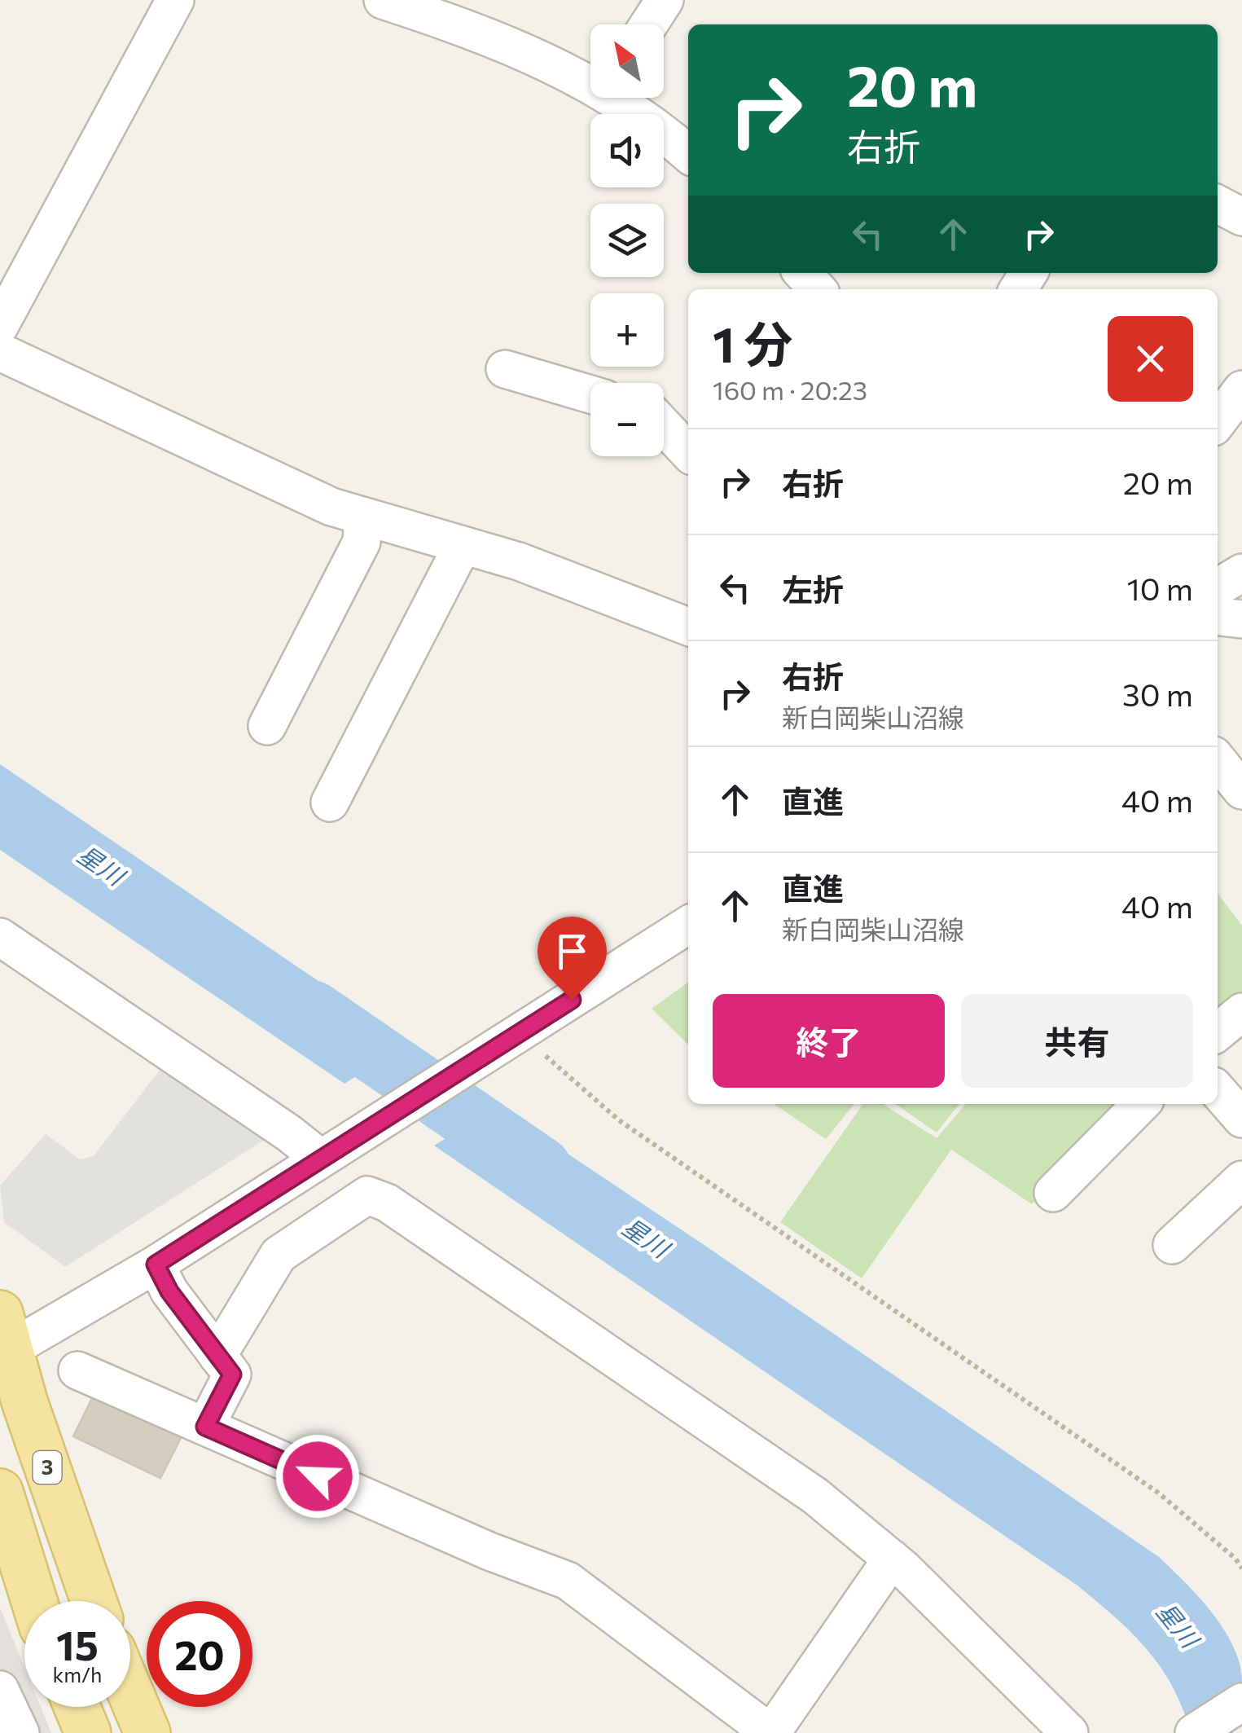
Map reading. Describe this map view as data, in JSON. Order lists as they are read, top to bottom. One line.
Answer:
{"streets":{"main road":["3"]},"water":["星川"],"north":"top left","page":{"map_buttons":["+","−"],"turn":["20 m","右折"],"heading":["1 分","160 m · 20:23"],"list":[{"name":"右折","value":"20 m"},{"name":"左折","value":"10 m"},{"name":"右折","note":"新白岡柴山沼線","value":"30 m"},{"name":"直進","value":"40 m"},{"name":"直進","note":"新白岡柴山沼線","value":"40 m"}],"buttons":["終了","共有"],"speed":"15 km/h","limit":"20"}}
